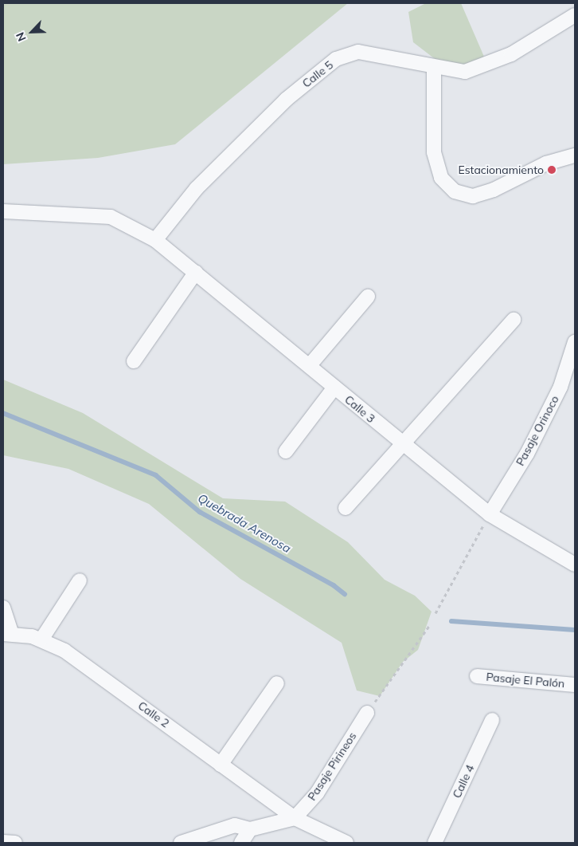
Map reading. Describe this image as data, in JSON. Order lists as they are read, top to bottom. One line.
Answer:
{"streets":{"street":["Calle 5","Calle 3","Pasaje Orinoco","Pasaje El Palón","Calle 2","Pasaje Pirineos","Calle 4"]},"crossings":[["Calle 5","Calle 3"],["Calle 3","Pasaje Orinoco"],["Calle 2","Pasaje Pirineos"]],"water":["Quebrada Arenosa"],"places":["Estacionamiento"],"north":"bottom left"}
